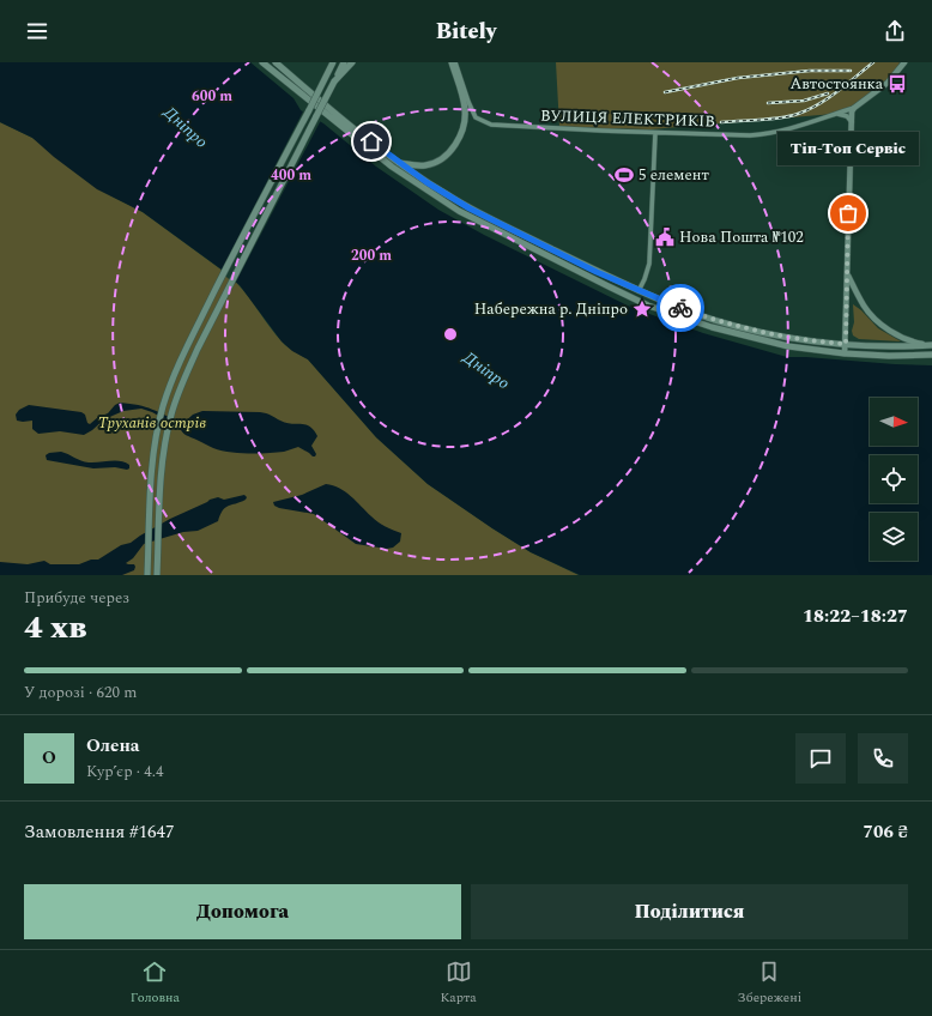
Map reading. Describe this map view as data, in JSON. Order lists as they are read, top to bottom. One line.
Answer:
{"streets":{"street":["ВУЛИЦЯ ЕЛЕКТРИКІВ"]},"water":["Дніпро"],"parks":["Труханів острів"],"places":{"bus stop":["Автостоянка"],"sports":["5 елемент"],"other":["Тіп-Топ Сервіс"],"public building":["Нова Пошта №102"],"place":["Набережна р. Дніпро"]},"north":"right","page":{"header":"Bitely","bubble":"Тіп-Топ Сервіс","heading":["4 хв","Прибуде через","18:22–18:27"],"panel":["Олена","Кур’єр · 4.4","Замовлення #1647","706 ₴"],"bar":"У дорозі · 620 m","round":"О","buttons":["Допомога","Поділитися"],"tabs":["Головна","Карта","Збережені"]},"rings":["600 m","400 m","200 m"]}
